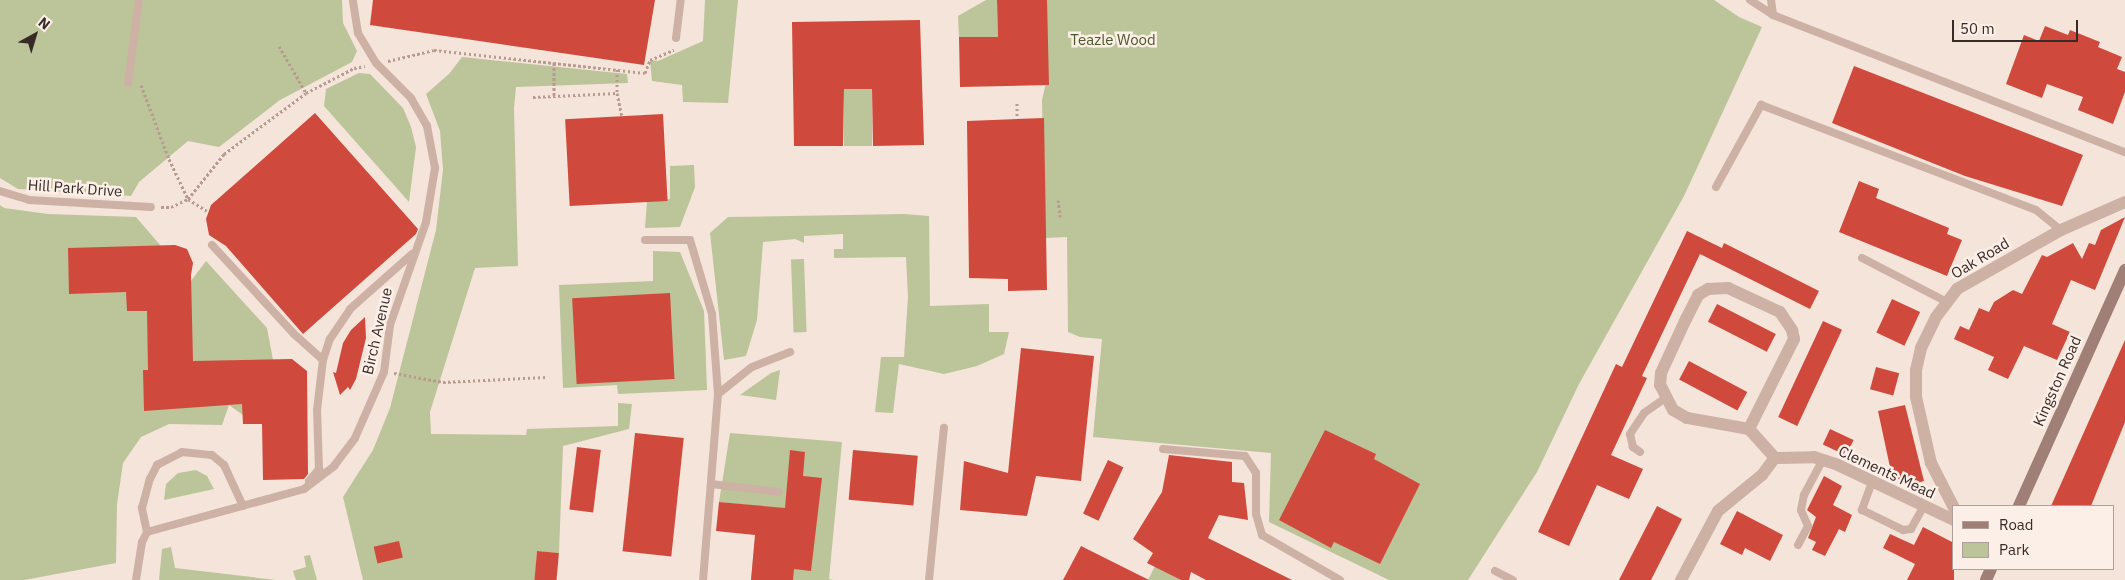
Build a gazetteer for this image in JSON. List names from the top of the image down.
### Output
{
  "streets": {
    "main road": ["Kingston Road"],
    "street": ["Oak Road", "Clements Mead"],
    "lane": ["Hill Park Drive", "Birch Avenue"]
  },
  "parks": ["Teazle Wood"],
  "legend": ["Road", "Park"],
  "scale_bar": "50 m",
  "north": "top right"
}
